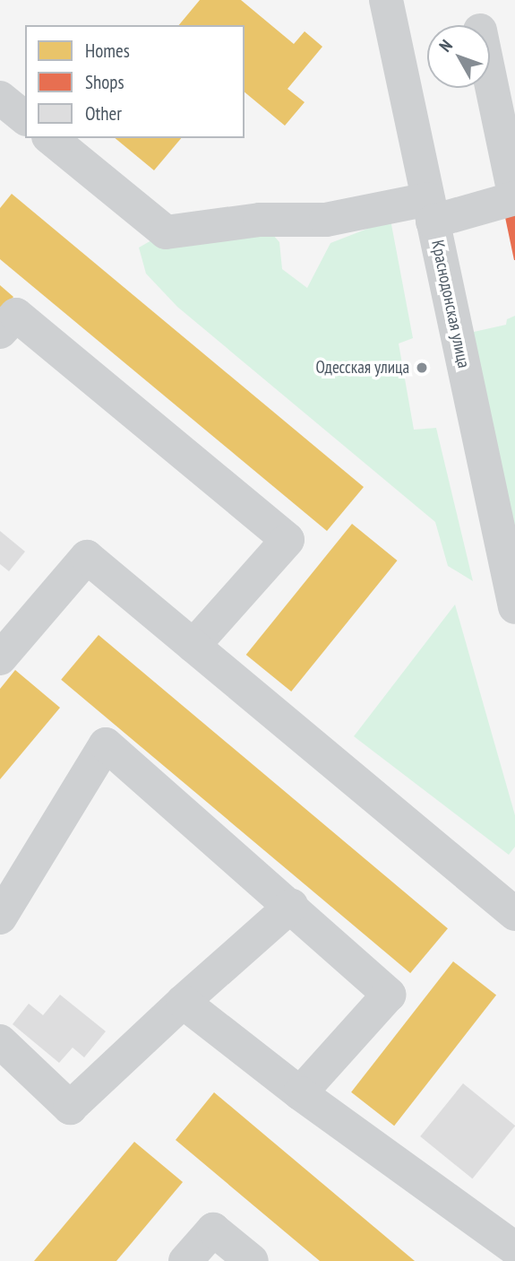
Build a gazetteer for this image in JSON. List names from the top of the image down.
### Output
{
  "streets": {
    "street": ["Краснодонская улица"]
  },
  "places": ["Одесская улица"],
  "legend": ["Homes", "Shops", "Other"],
  "north": "top left"
}
